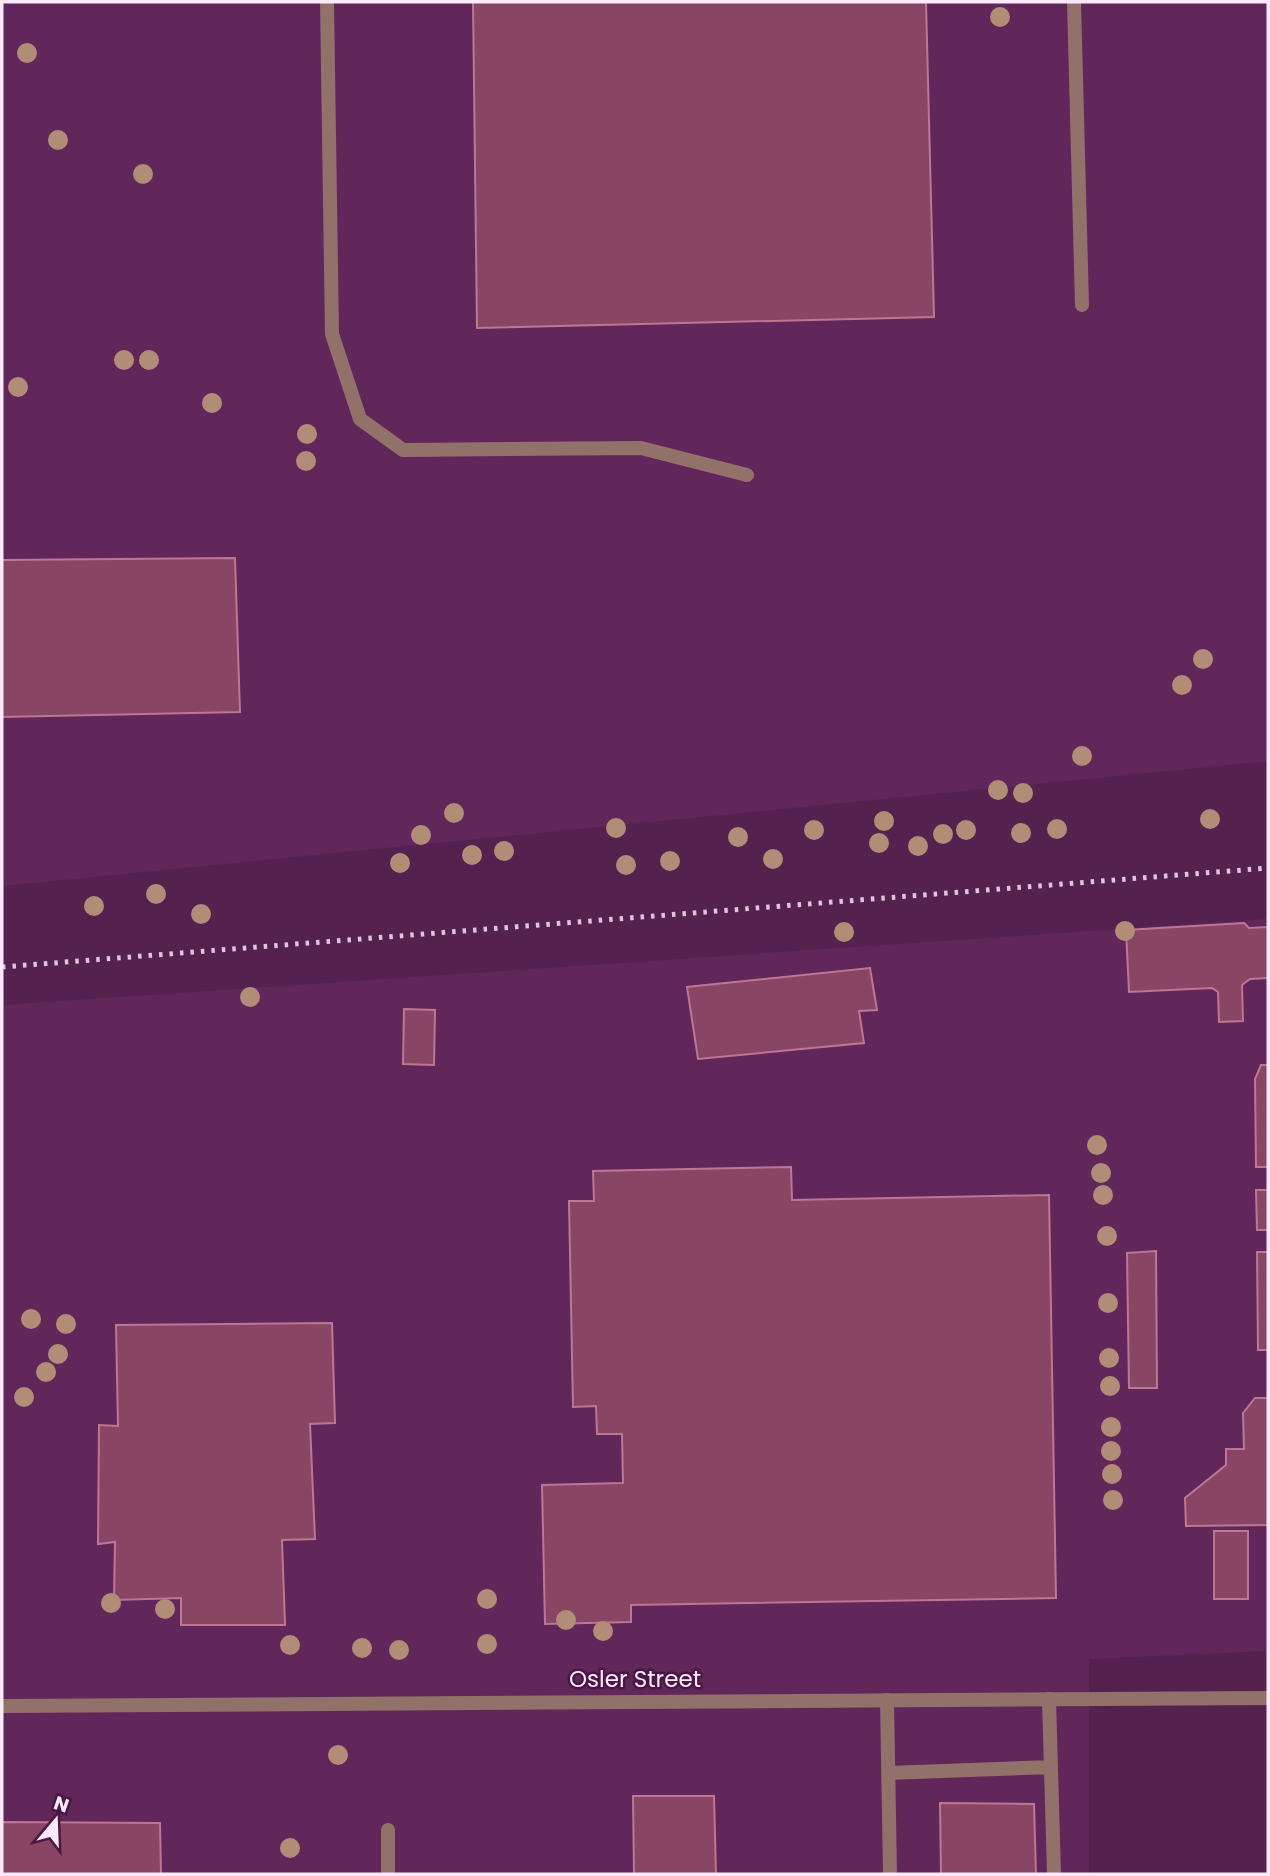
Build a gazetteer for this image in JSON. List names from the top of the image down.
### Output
{
  "streets": {
    "street": ["Osler Street"]
  },
  "north": "top"
}
